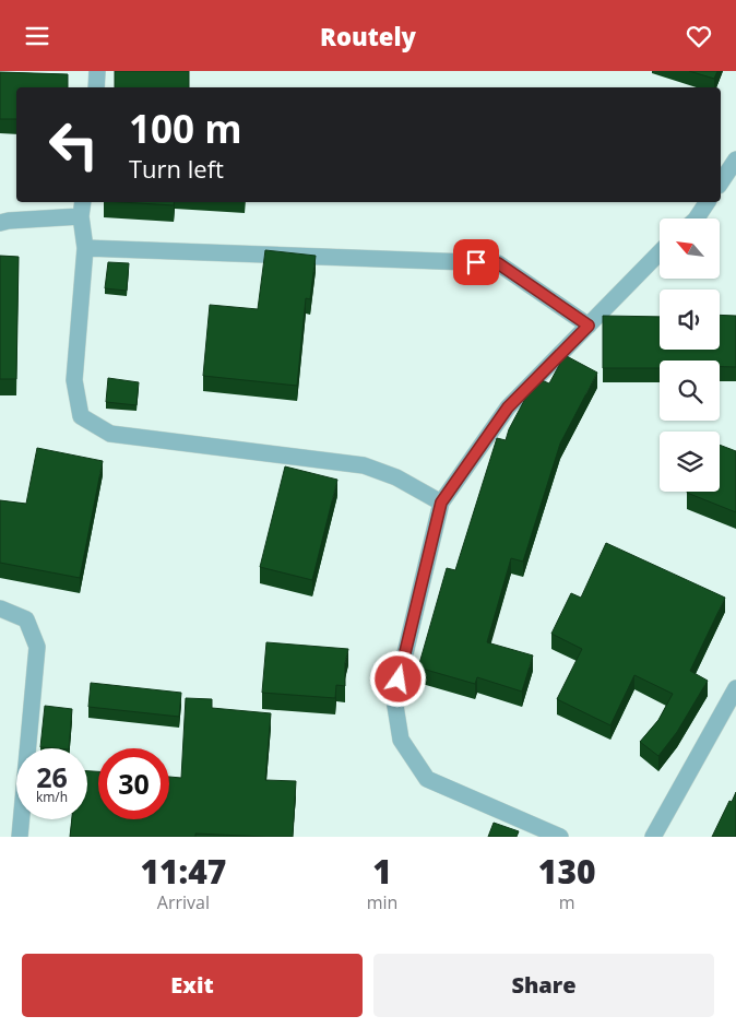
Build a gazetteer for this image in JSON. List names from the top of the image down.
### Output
{
  "north": "top left",
  "page": {
    "header": "Routely",
    "turn": ["100 m", "Turn left"],
    "speed": "26 km/h",
    "limit": "30",
    "eta": [
      "11:47",
      "Arrival",
      "1",
      "min",
      "130",
      "m"
    ],
    "buttons": ["Exit", "Share"]
  }
}
